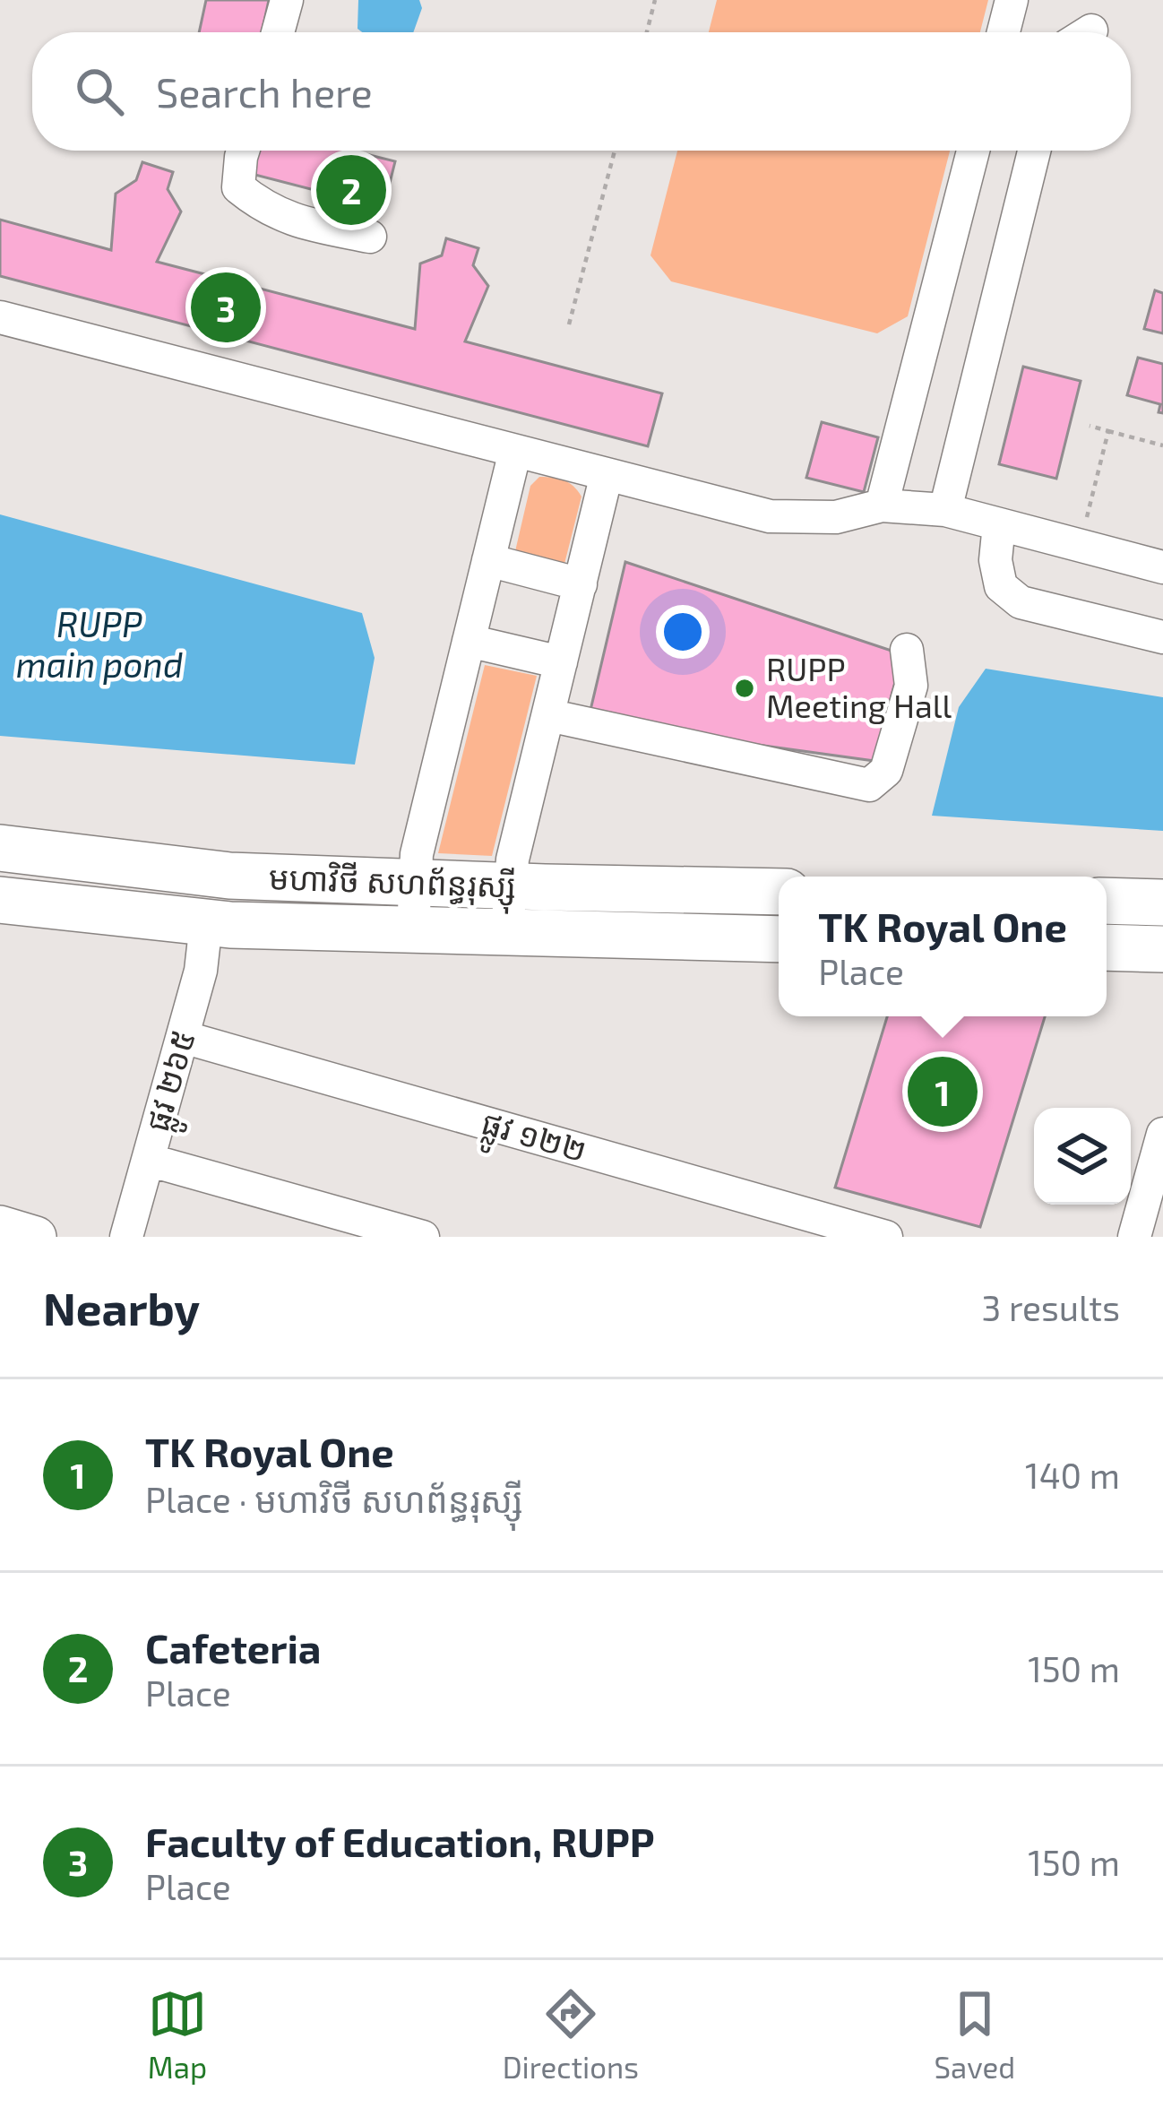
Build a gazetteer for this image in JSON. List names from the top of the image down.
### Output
{
  "streets": {
    "highway": ["មហាវិថី សហព័ន្ធរុស្ស៊ី"],
    "street": ["ផ្លូវ ២៦៥", "ផ្លូវ ១២២"]
  },
  "crossings": [
    ["មហាវិថី សហព័ន្ធរុស្ស៊ី", "ផ្លូវ ២៦៥"],
    ["ផ្លូវ ២៦៥", "ផ្លូវ ១២២"]
  ],
  "water": ["RUPP main pond"],
  "places": ["RUPP Meeting Hall"],
  "page": {
    "search": "Search here",
    "pins": ["2", "3", "1"],
    "popup": ["TK Royal One", "Place"],
    "heading": ["Nearby", "3 results"],
    "list": [
      {
        "mark": "1",
        "name": "TK Royal One",
        "note": "Place · មហាវិថី សហព័ន្ធរុស្ស៊ី",
        "value": "140 m"
      },
      {
        "mark": "2",
        "name": "Cafeteria",
        "note": "Place",
        "value": "150 m"
      },
      {
        "mark": "3",
        "name": "Faculty of Education, RUPP",
        "note": "Place",
        "value": "150 m"
      }
    ],
    "nav": ["Map", "Directions", "Saved"]
  }
}
